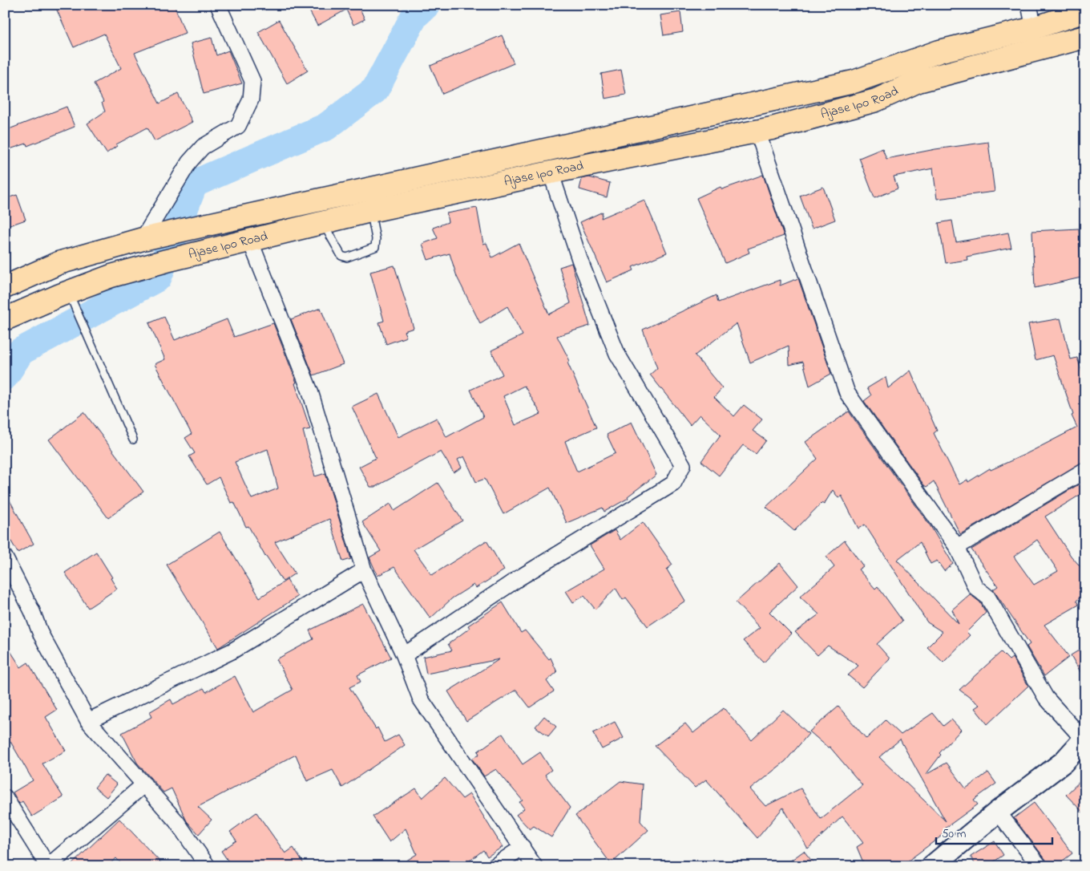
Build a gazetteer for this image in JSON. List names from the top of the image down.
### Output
{
  "streets": {
    "highway": ["Ajase Ipo Road"]
  },
  "scale_bar": "50 m"
}
